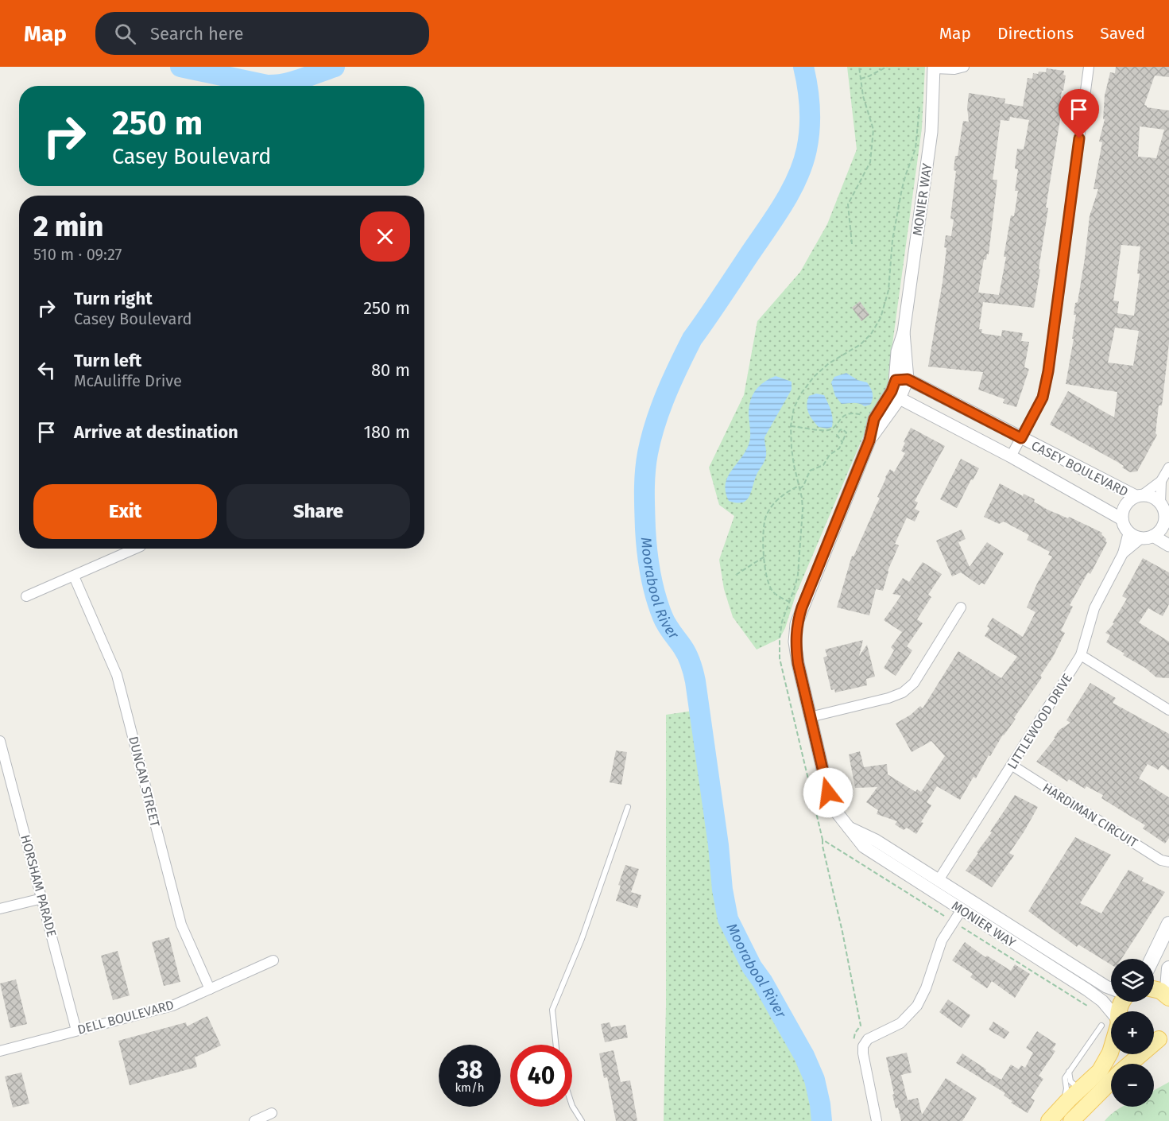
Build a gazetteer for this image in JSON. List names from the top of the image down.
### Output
{
  "streets": {
    "street": [
      "MONIER WAY",
      "CASEY BOULEVARD",
      "LITTLEWOOD DRIVE",
      "DUNCAN STREET",
      "HARDIMAN CIRCUIT",
      "HORSHAM PARADE",
      "DELL BOULEVARD"
    ]
  },
  "crossings": [
    ["MONIER WAY", "CASEY BOULEVARD"],
    ["MONIER WAY", "LITTLEWOOD DRIVE"],
    ["CASEY BOULEVARD", "LITTLEWOOD DRIVE"],
    ["LITTLEWOOD DRIVE", "HARDIMAN CIRCUIT"],
    ["DUNCAN STREET", "DELL BOULEVARD"],
    ["HORSHAM PARADE", "DELL BOULEVARD"]
  ],
  "water": ["Moorabool River"],
  "page": {
    "header": "Map",
    "search": "Search here",
    "nav": ["Map", "Directions", "Saved"],
    "turn": ["250 m", "Casey Boulevard"],
    "heading": ["2 min", "510 m · 09:27"],
    "list": [
      {
        "name": "Turn right",
        "note": "Casey Boulevard",
        "value": "250 m"
      },
      {
        "name": "Turn left",
        "note": "McAuliffe Drive",
        "value": "80 m"
      },
      {
        "name": "Arrive at destination",
        "value": "180 m"
      }
    ],
    "buttons": ["Exit", "Share"],
    "map_buttons": ["+", "−"],
    "speed": "38 km/h",
    "limit": "40"
  }
}
